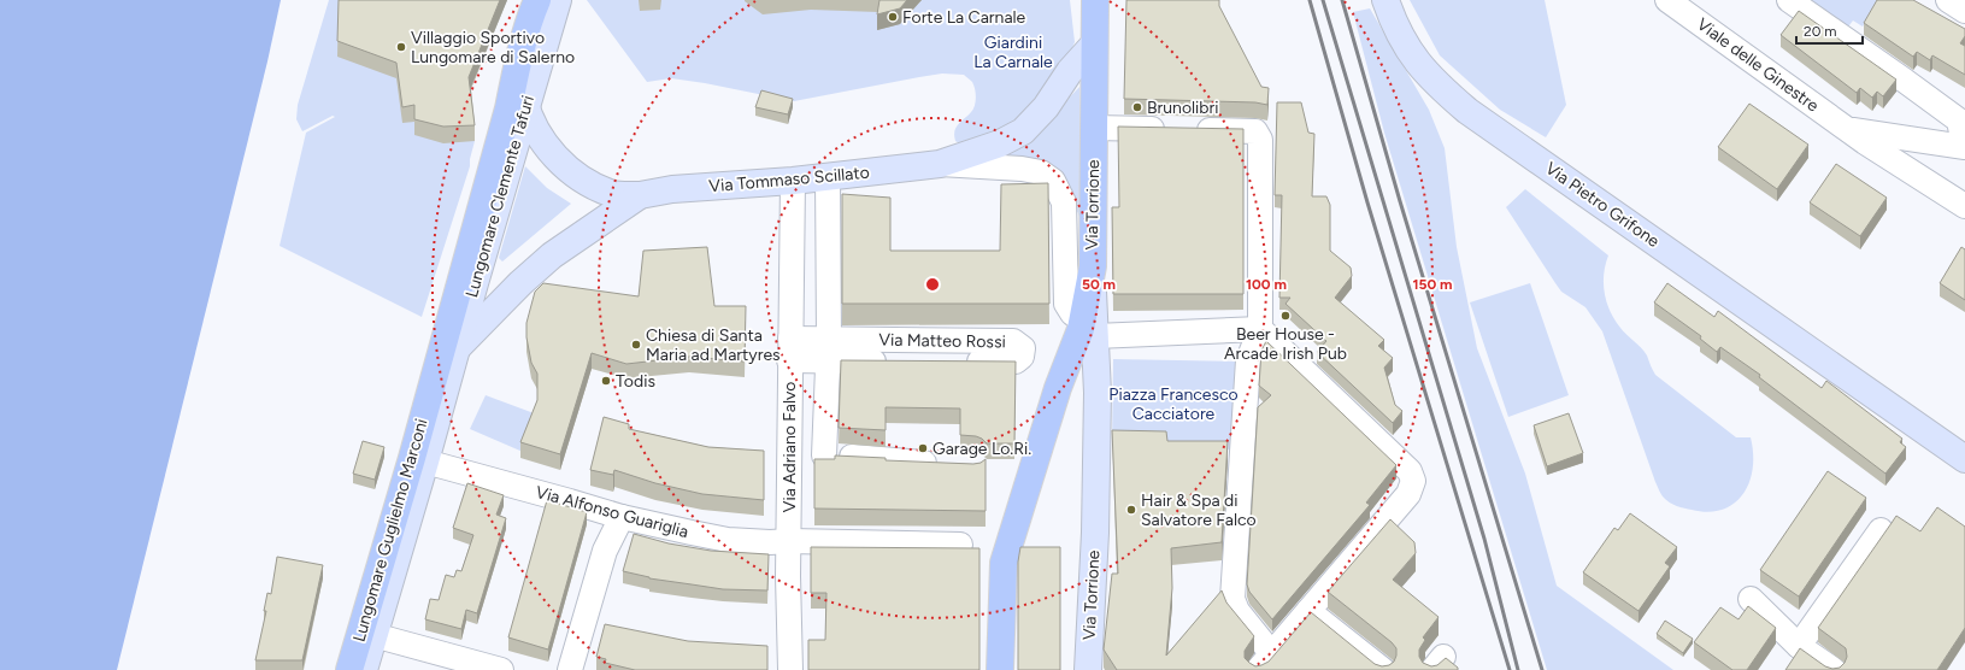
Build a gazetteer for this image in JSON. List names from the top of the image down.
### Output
{
  "streets": {
    "main road": ["Lungomare Clemente Tafuri", "Via Torrione", "Lungomare Guglielmo Marconi"],
    "street": [
      "Viale delle Ginestre",
      "Via Tommaso Scillato",
      "Via Pietro Grifone",
      "Via Matteo Rossi",
      "Via Adriano Falvo",
      "Via Alfonso Guariglia"
    ]
  },
  "crossings": [
    ["Via Tommaso Scillato", "Lungomare Clemente Tafuri"],
    ["Via Tommaso Scillato", "Via Torrione"],
    ["Via Tommaso Scillato", "Via Adriano Falvo"],
    ["Lungomare Clemente Tafuri", "Lungomare Guglielmo Marconi"],
    ["Via Matteo Rossi", "Via Adriano Falvo"],
    ["Via Adriano Falvo", "Via Alfonso Guariglia"],
    ["Via Alfonso Guariglia", "Lungomare Guglielmo Marconi"]
  ],
  "parks": ["Giardini La Carnale", "Piazza Francesco Cacciatore"],
  "places": [
    "Forte La Carnale",
    "Villaggio Sportivo Lungomare di Salerno",
    "Brunolibri",
    "Beer House - Arcade Irish Pub",
    "Chiesa di Santa Maria ad Martyres",
    "Todis",
    "Garage Lo.Ri.",
    "Hair & Spa di Salvatore Falco"
  ],
  "scale_bar": "20 m",
  "rings": ["50 m", "100 m", "150 m"]
}
